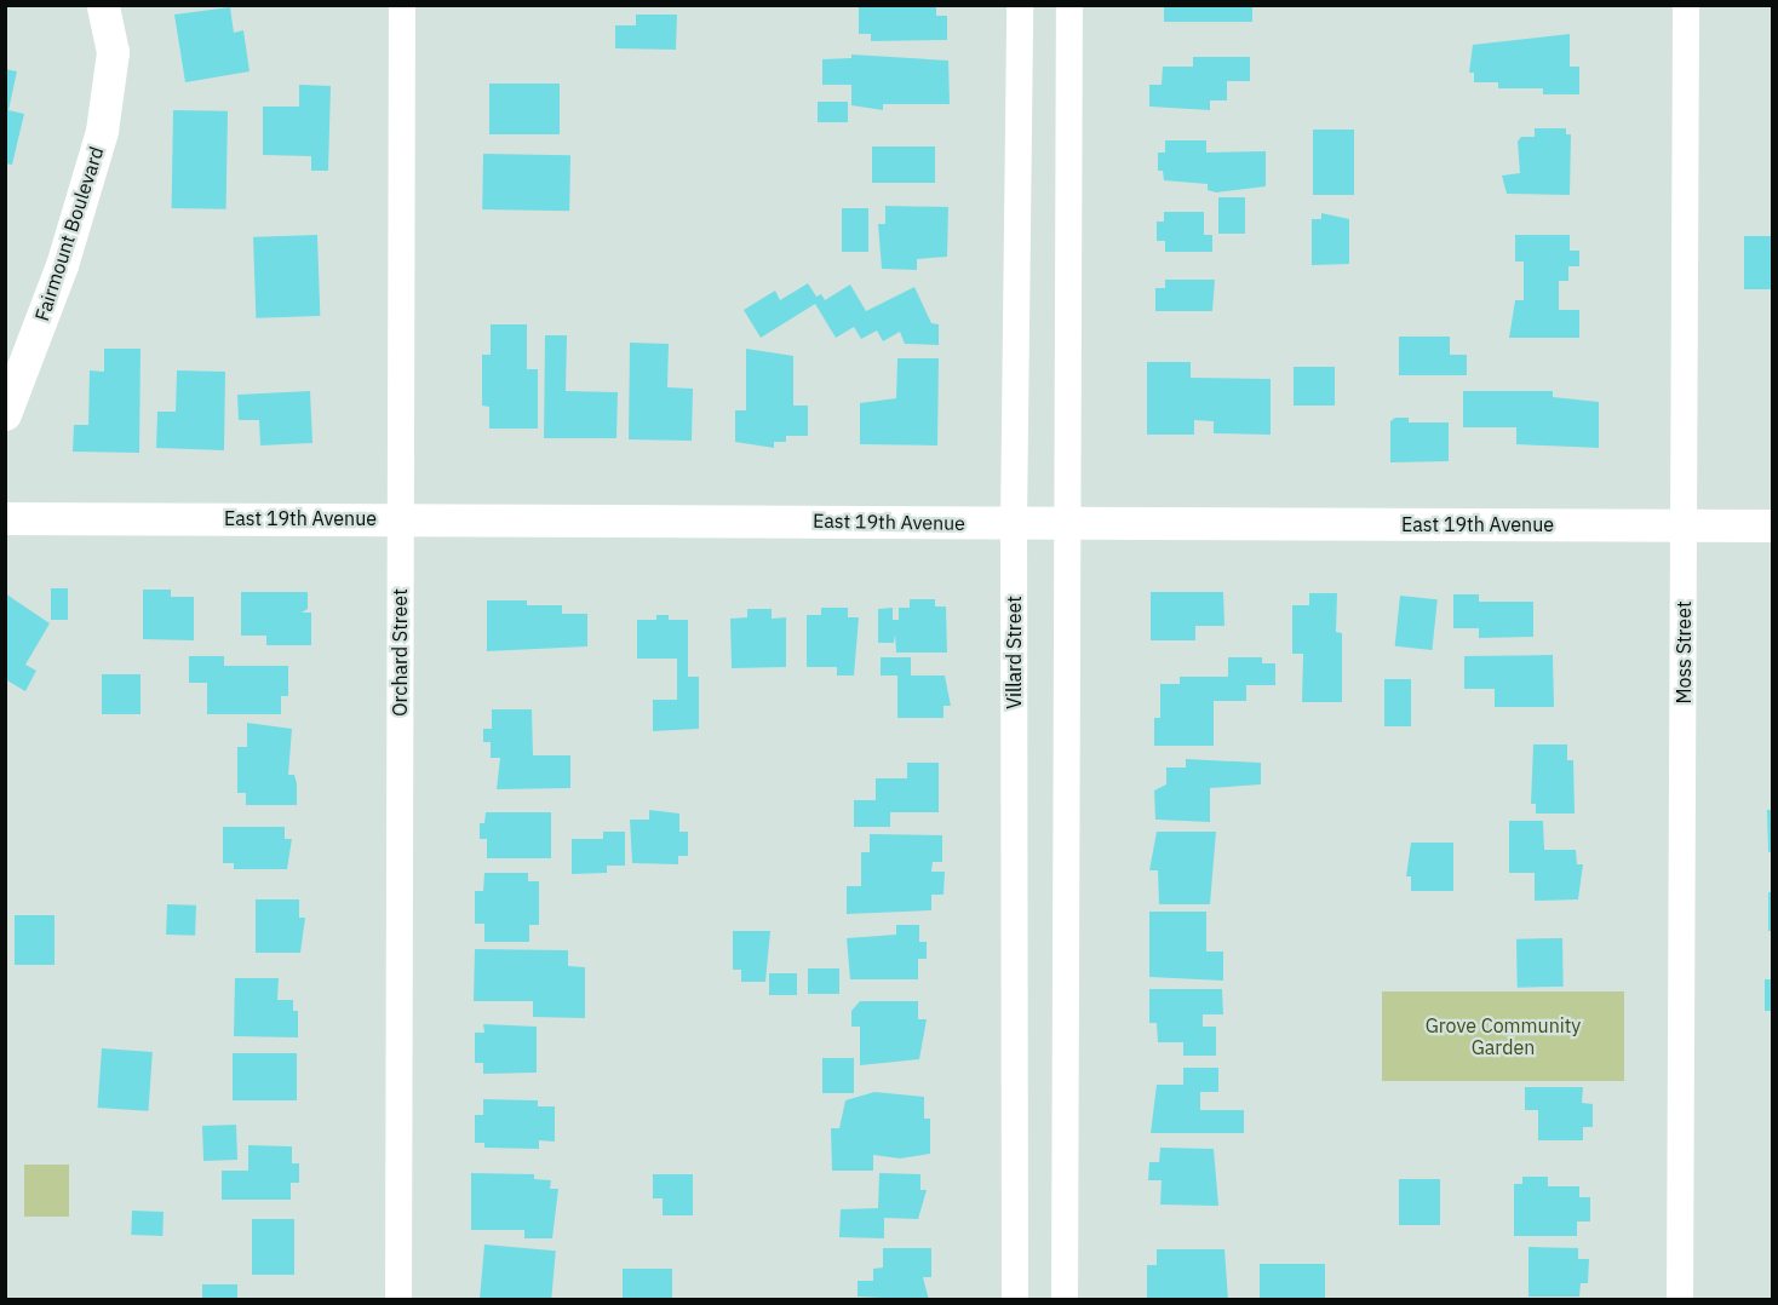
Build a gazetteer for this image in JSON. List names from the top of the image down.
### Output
{
  "streets": {
    "street": [
      "Fairmount Boulevard",
      "East 19th Avenue",
      "Orchard Street",
      "Villard Street",
      "Moss Street"
    ]
  },
  "crossings": [
    ["East 19th Avenue", "Orchard Street"],
    ["East 19th Avenue", "Villard Street"],
    ["East 19th Avenue", "Moss Street"]
  ],
  "parks": ["Grove Community Garden"]
}
